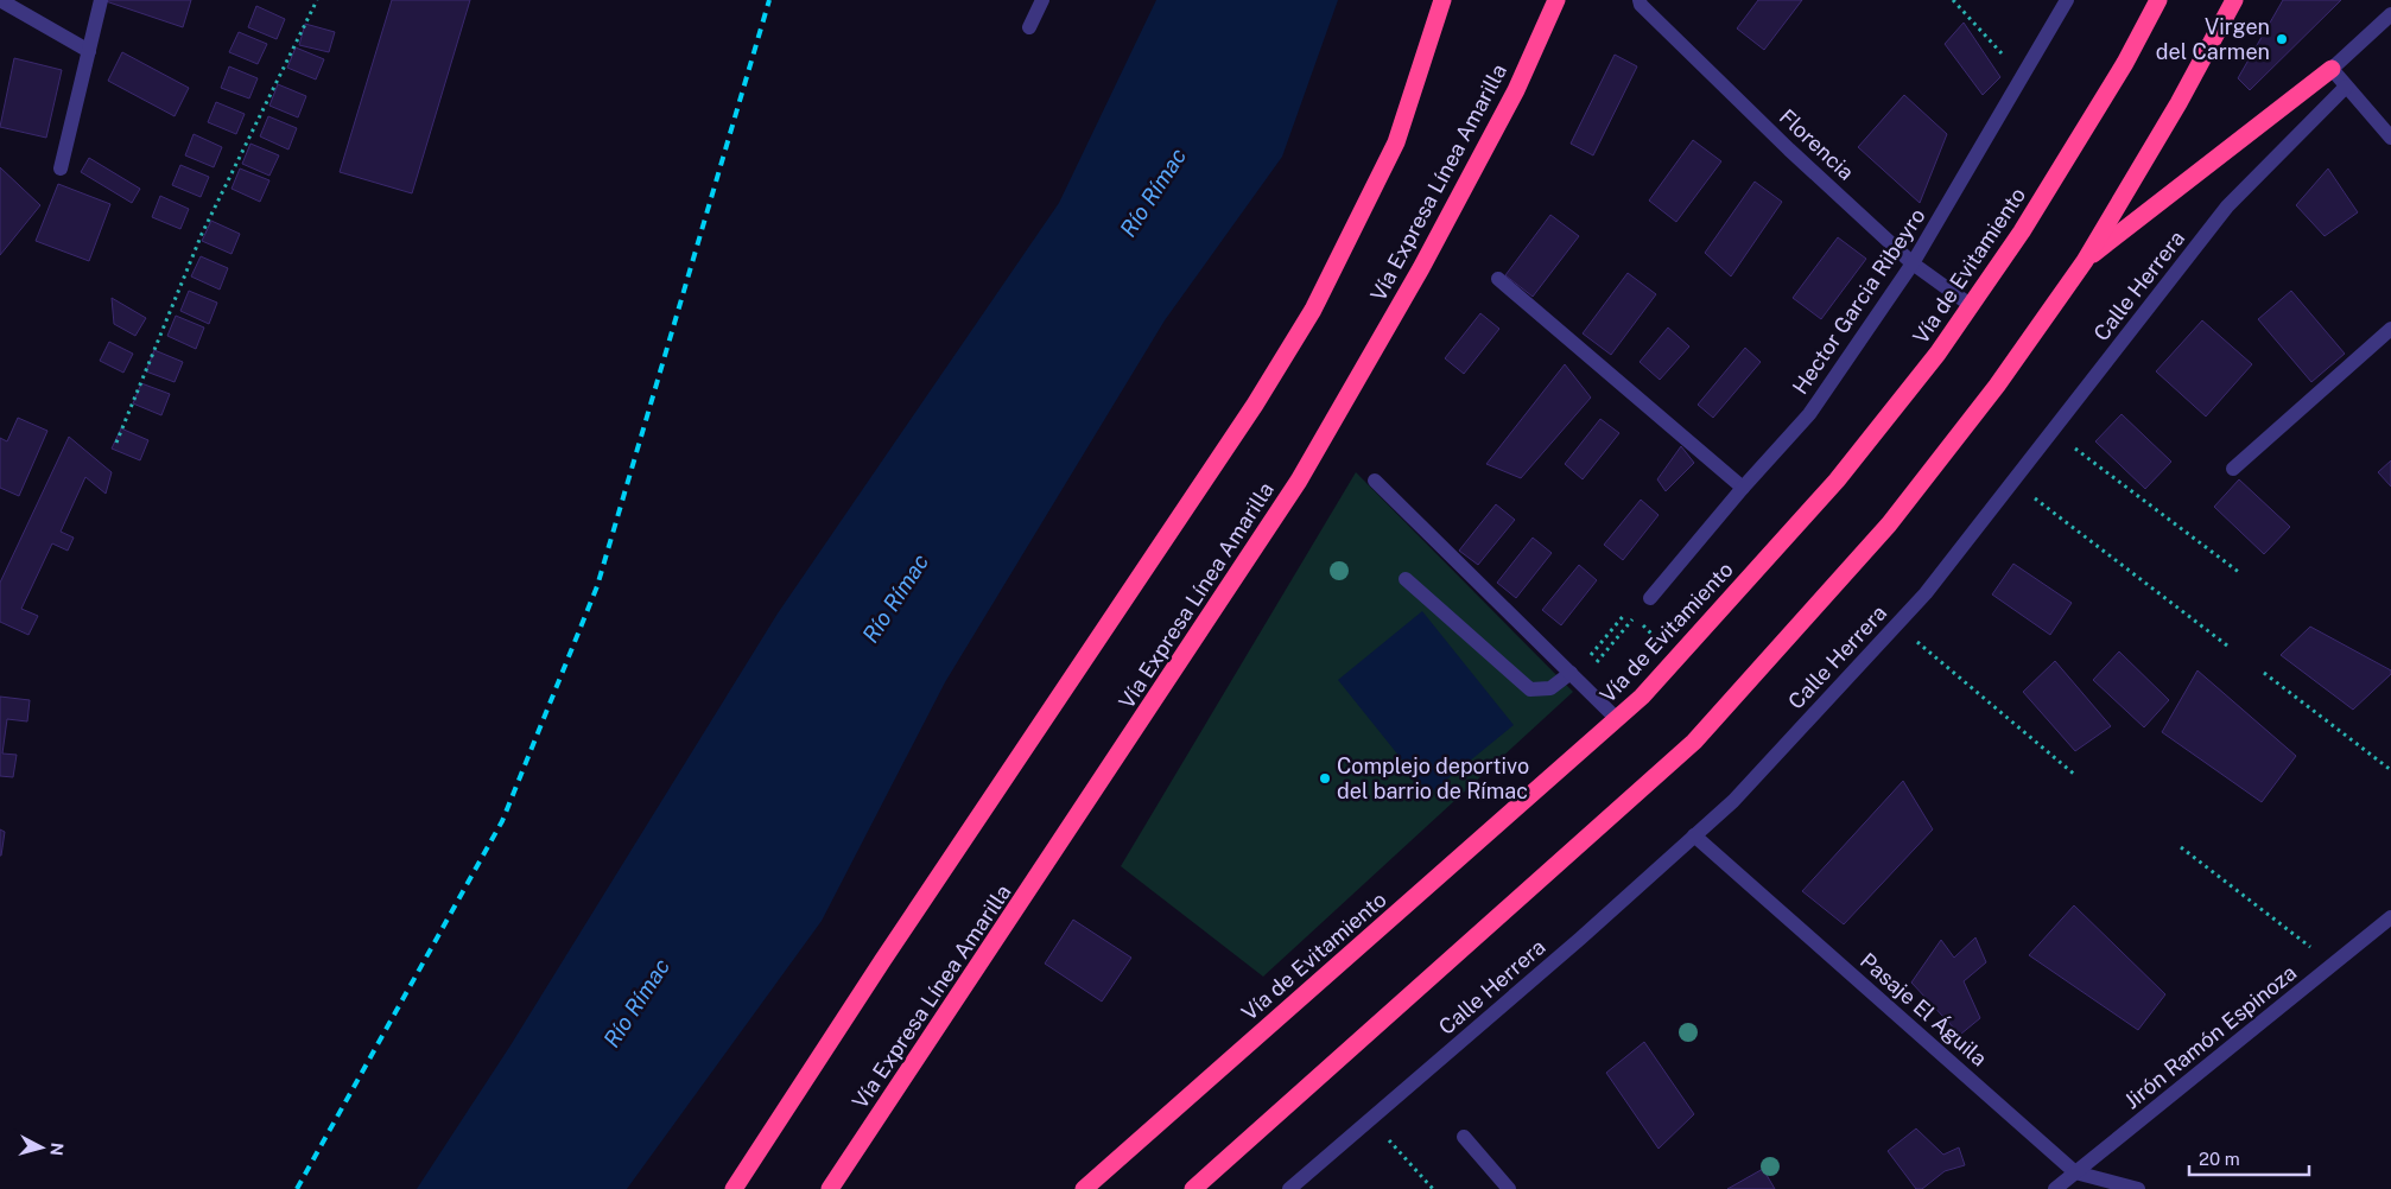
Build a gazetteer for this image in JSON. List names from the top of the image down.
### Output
{
  "streets": {
    "highway": ["Vía Expresa Línea Amarilla", "Vía de Evitamiento"],
    "street": [
      "Florencia",
      "Calle Herrera",
      "Hector Garcia Ribeyro",
      "Pasaje El Águila",
      "Jirón Ramón Espinoza"
    ]
  },
  "crossings": [
    ["Florencia", "Vía de Evitamiento"],
    ["Florencia", "Hector Garcia Ribeyro"],
    ["Calle Herrera", "Pasaje El Águila"],
    ["Pasaje El Águila", "Jirón Ramón Espinoza"]
  ],
  "water": ["Río Rímac"],
  "places": ["Virgen del Carmen", "Complejo deportivo del barrio de Rímac"],
  "scale_bar": "20 m",
  "north": "right"
}
